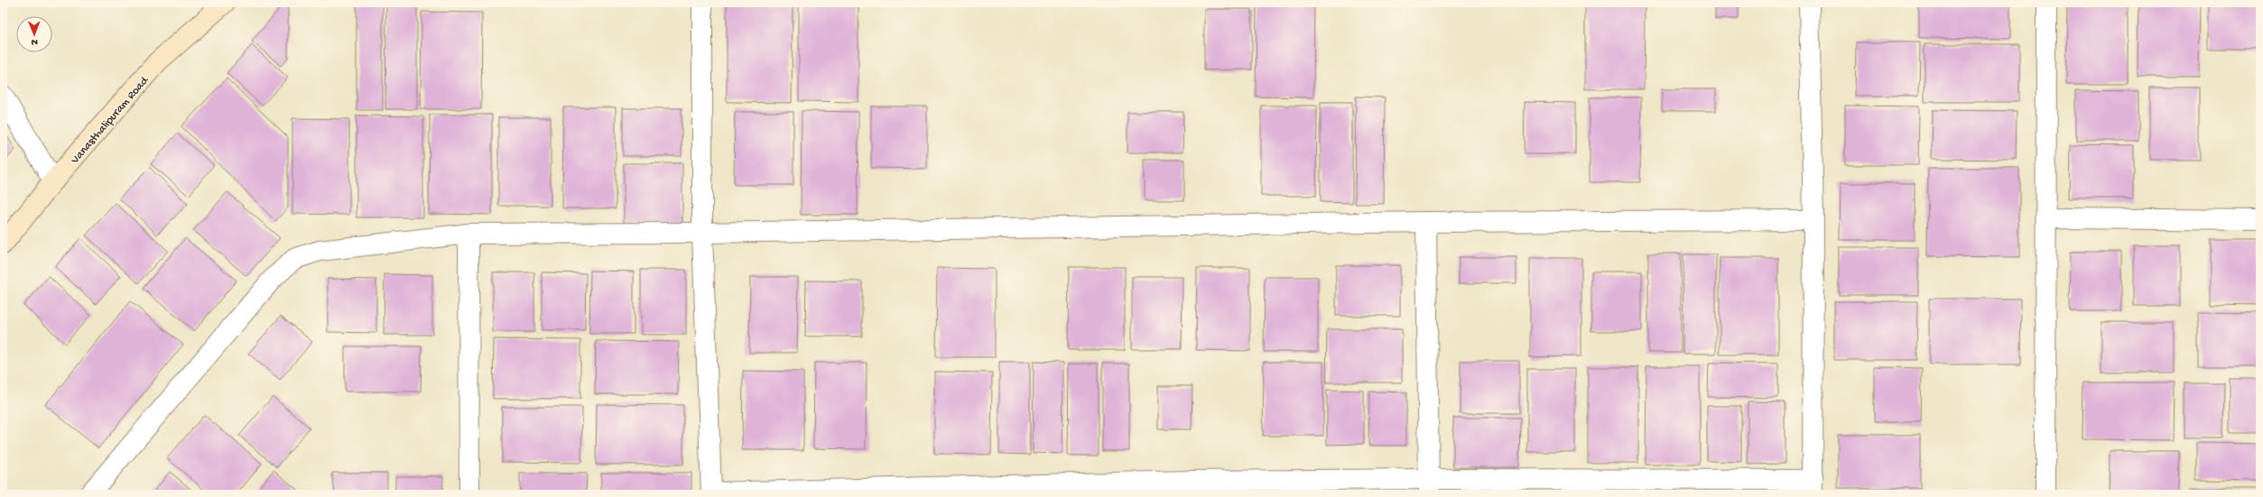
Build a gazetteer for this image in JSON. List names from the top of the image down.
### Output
{
  "streets": {
    "street": ["Vanasthalipuram Road"]
  },
  "north": "bottom"
}
